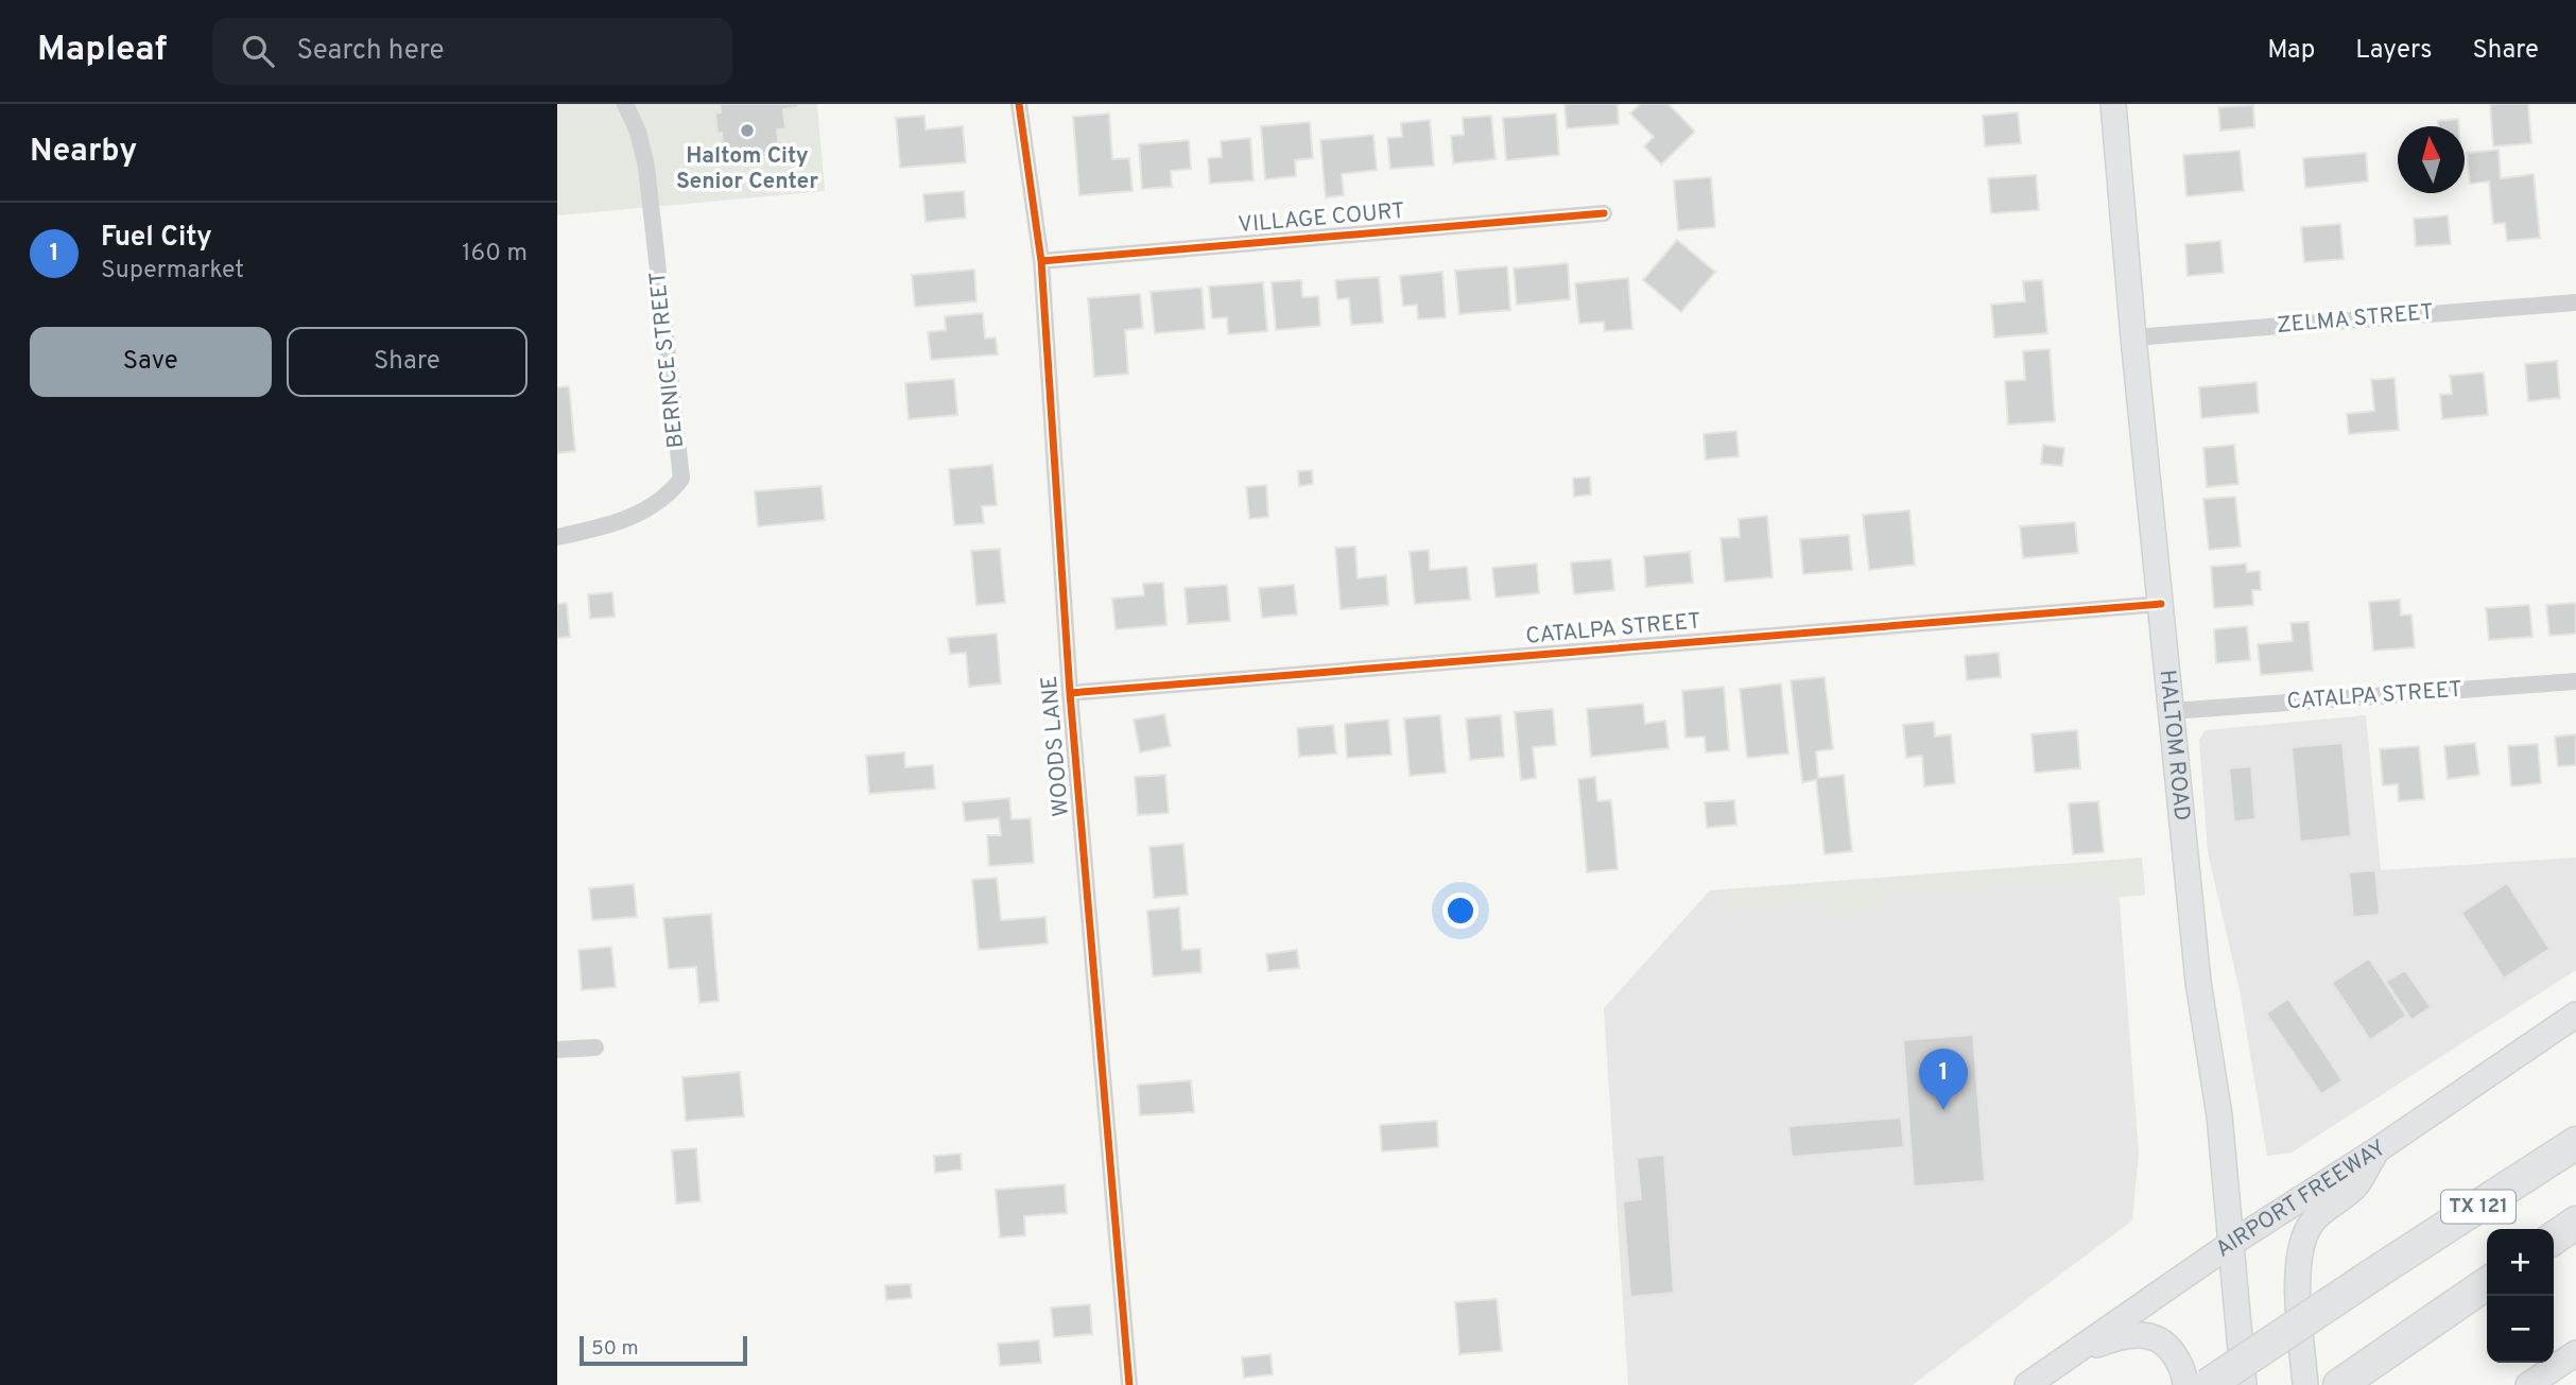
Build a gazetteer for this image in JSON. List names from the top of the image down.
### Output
{
  "streets": {
    "highway": ["TX 121"],
    "main road": ["HALTOM ROAD", "AIRPORT FREEWAY"],
    "street": [
      "VILLAGE COURT",
      "ZELMA STREET",
      "BERNICE STREET",
      "CATALPA STREET",
      "WOODS LANE"
    ]
  },
  "crossings": [
    ["VILLAGE COURT", "WOODS LANE"],
    ["ZELMA STREET", "HALTOM ROAD"],
    ["CATALPA STREET", "HALTOM ROAD"],
    ["CATALPA STREET", "WOODS LANE"],
    ["HALTOM ROAD", "AIRPORT FREEWAY"]
  ],
  "places": ["Haltom City Senior Center"],
  "scale_bar": "50 m",
  "north": "top",
  "page": {
    "header": "Mapleaf",
    "search": "Search here",
    "nav": ["Map", "Layers", "Share"],
    "heading": "Nearby",
    "list": [
      {
        "mark": "1",
        "name": "Fuel City",
        "note": "Supermarket",
        "value": "160 m"
      }
    ],
    "buttons": ["Save", "Share"],
    "pins": "1",
    "map_buttons": ["+", "−"],
    "scale": "50 m"
  }
}
